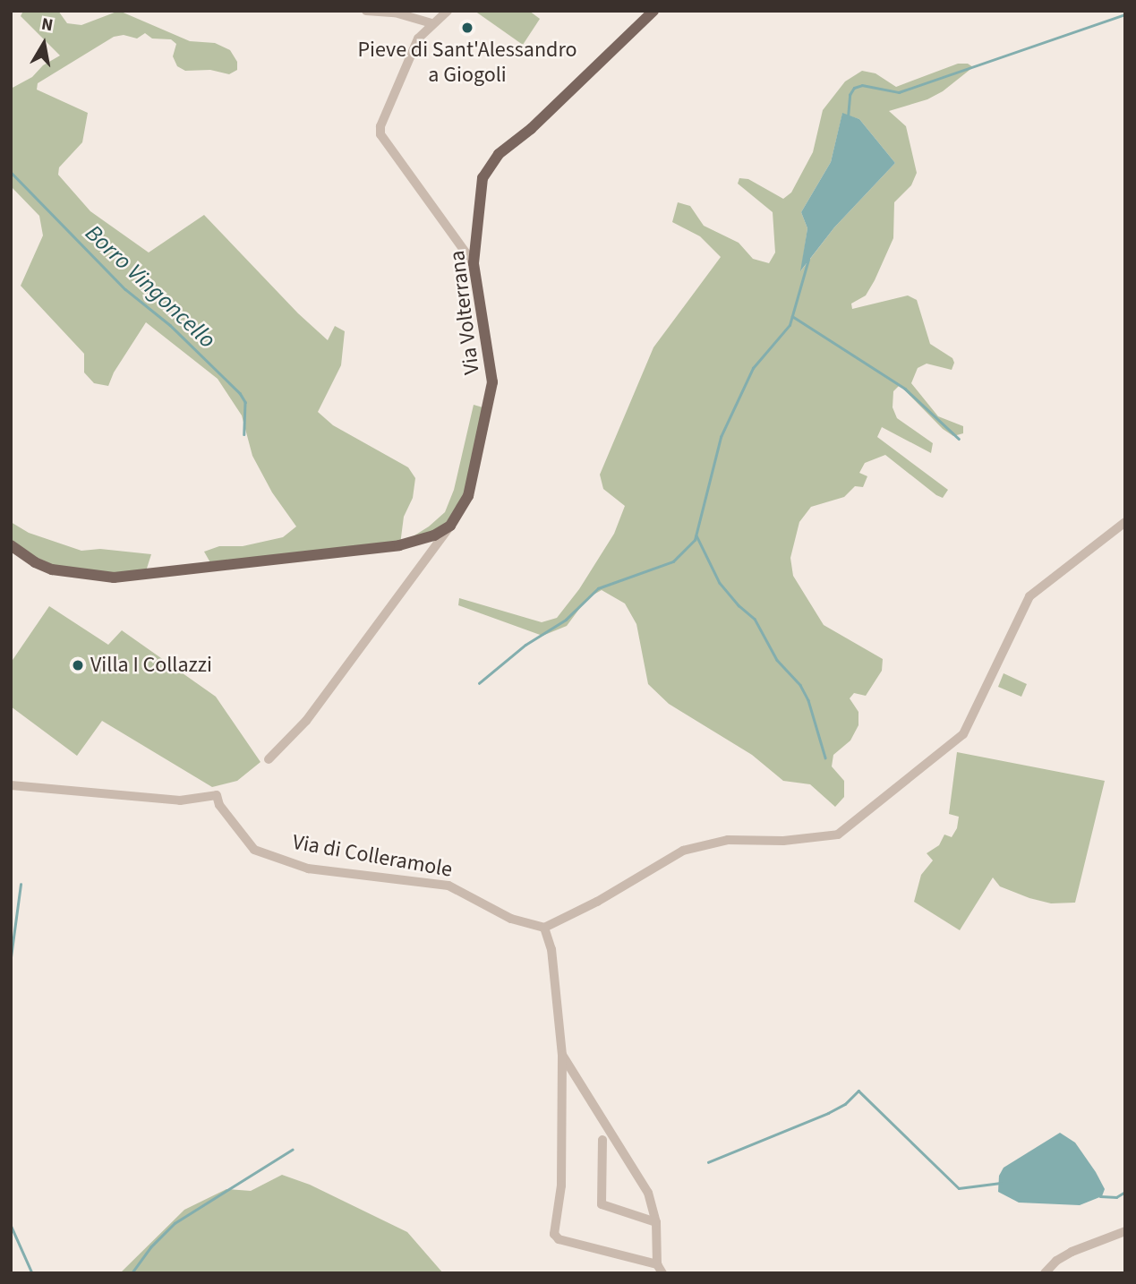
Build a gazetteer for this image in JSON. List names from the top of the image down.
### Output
{
  "streets": {
    "main road": ["Via Volterrana"],
    "street": ["Via di Colleramole"]
  },
  "water": ["Borro Vingoncello"],
  "places": ["Pieve di Sant'Alessandro a Giogoli", "Villa I Collazzi"],
  "north": "top"
}
